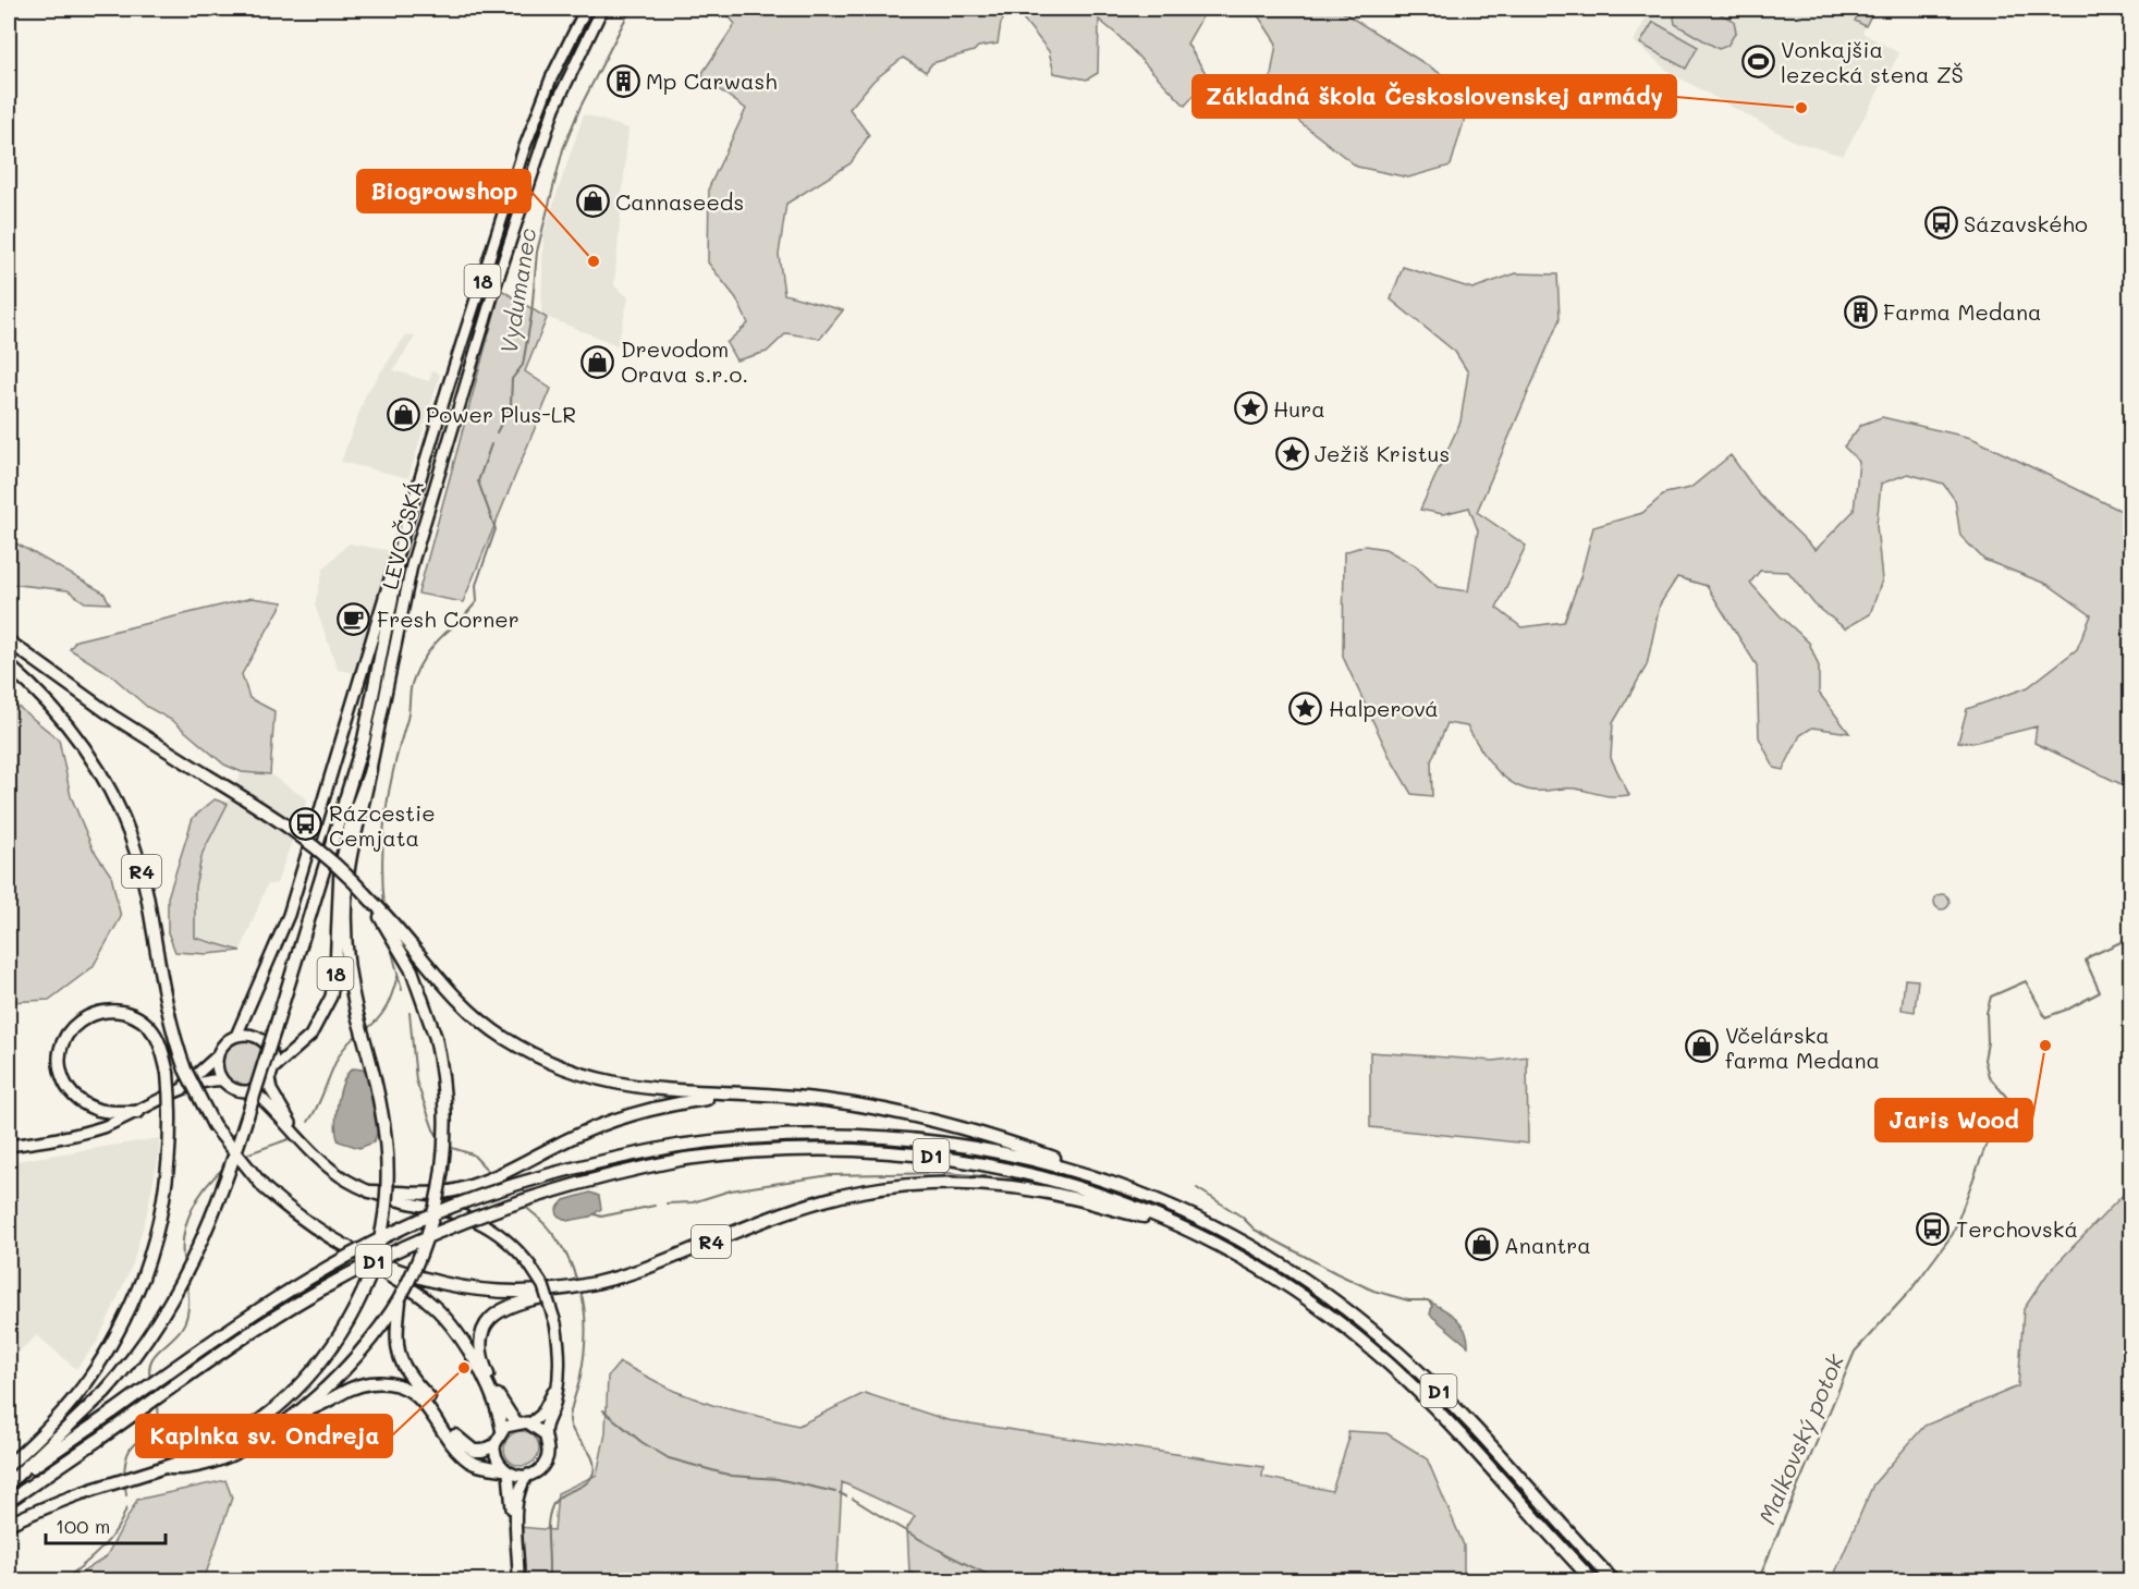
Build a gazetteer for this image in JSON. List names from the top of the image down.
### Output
{
  "streets": {
    "highway": ["R4", "D1"],
    "main road": ["18", "LEVOČSKÁ"]
  },
  "crossings": [
    ["R4", "D1"]
  ],
  "water": ["Vydumanec", "Malkovský potok"],
  "places": {
    "sports": ["Vonkajšia lezecká stena ZŠ"],
    "building": ["Mp Carwash", "Farma Medana"],
    "other": [
      "Základná škola Československej armády",
      "Biogrowshop",
      "Jaris Wood",
      "Kaplnka sv. Ondreja"
    ],
    "shop": [
      "Cannaseeds",
      "Drevodom Orava s.r.o.",
      "Power Plus-LR",
      "Včelárska farma Medana",
      "Anantra"
    ],
    "bus stop": ["Sázavského", "Rázcestie Cemjata", "Terchovská"],
    "place": ["Hura", "Ježiš Kristus", "Halperová"],
    "cafe": ["Fresh Corner"]
  },
  "scale_bar": "100 m"
}
